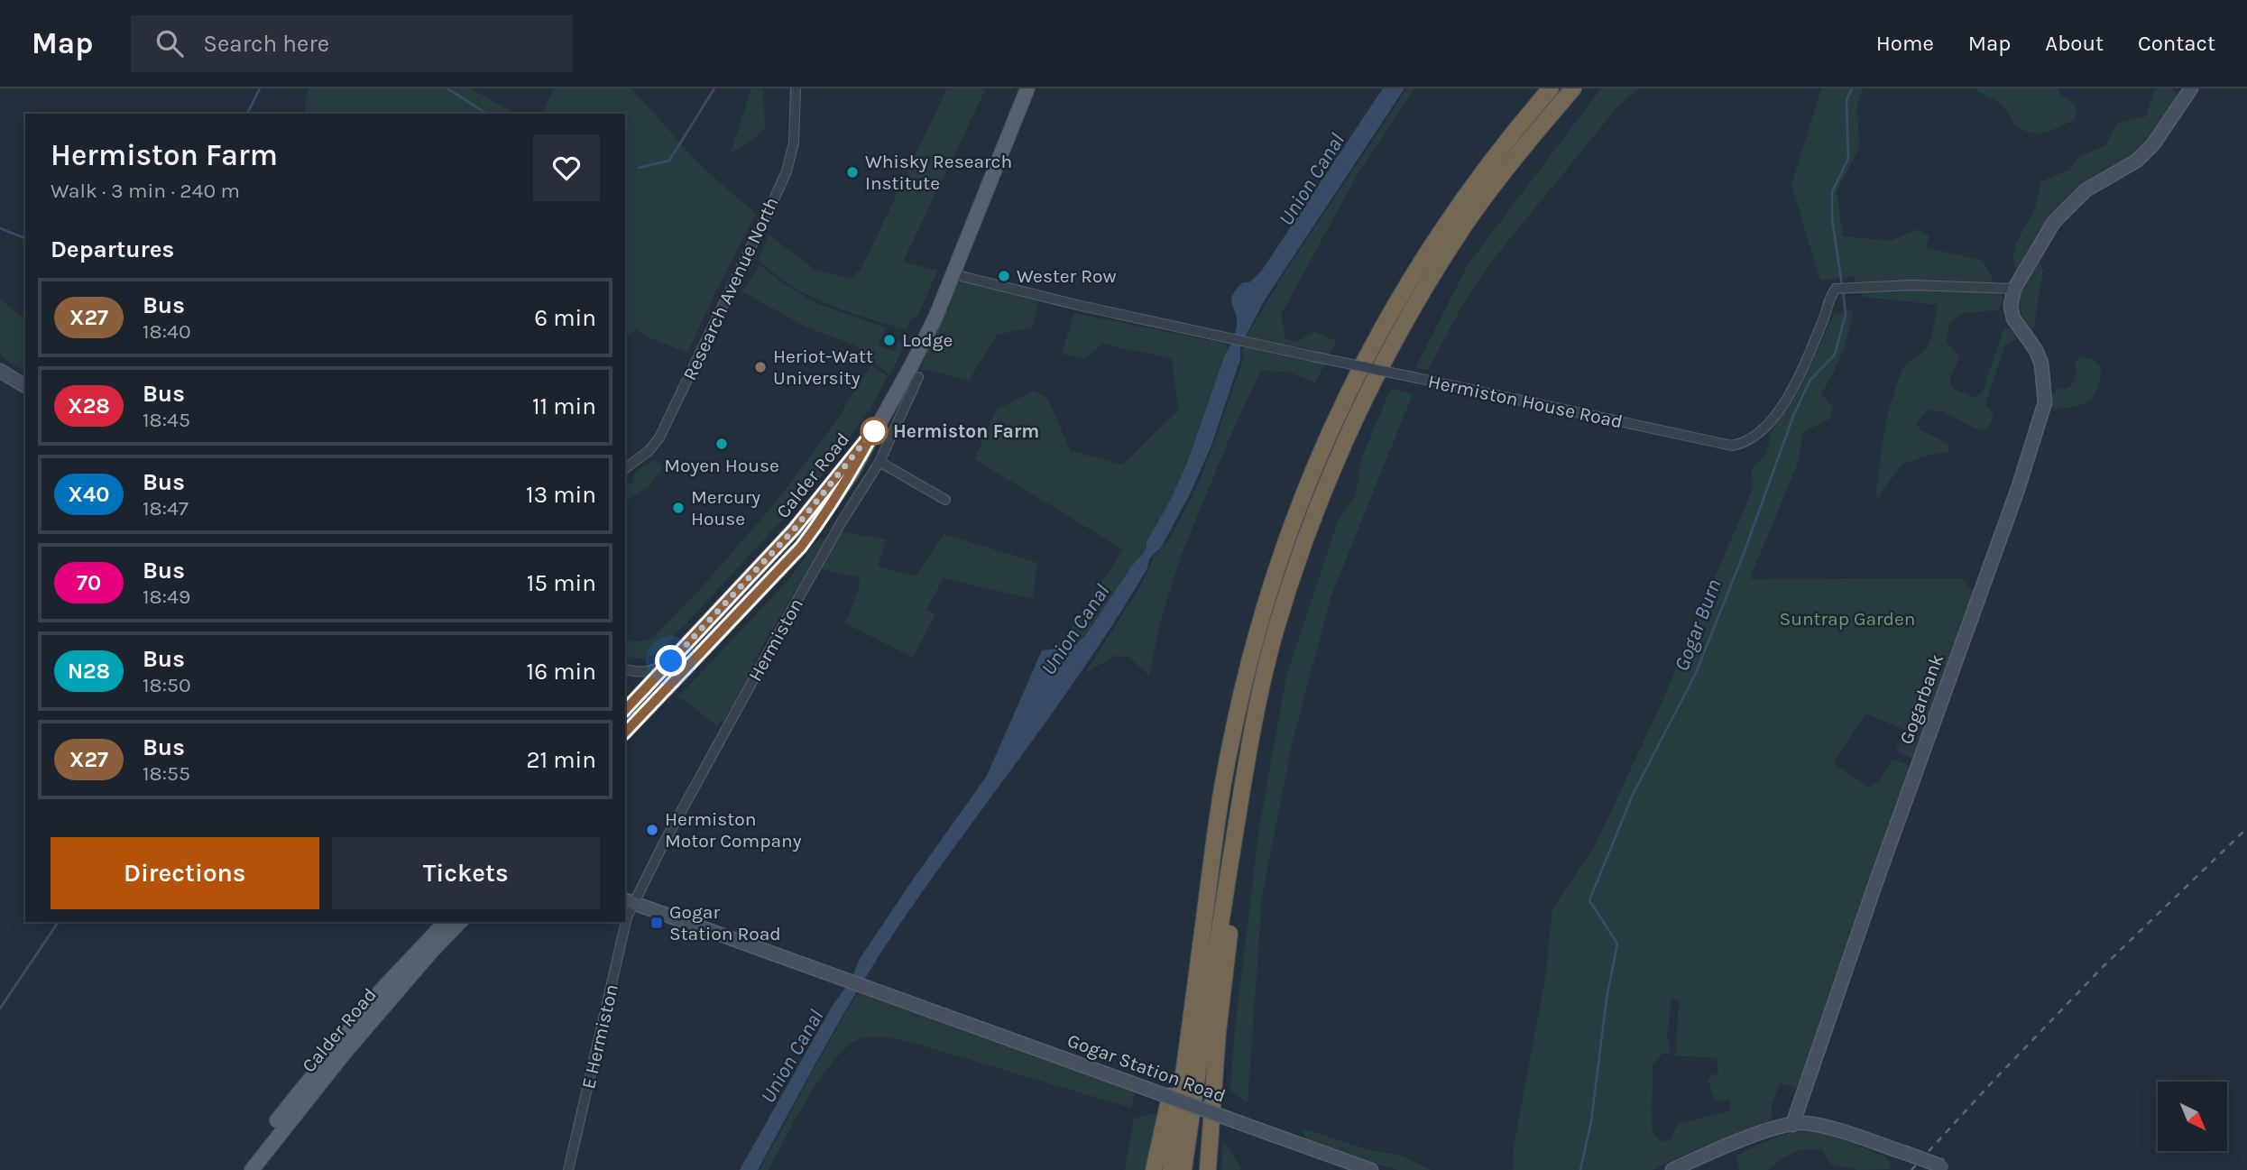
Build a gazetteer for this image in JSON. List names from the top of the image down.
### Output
{
  "streets": {
    "main road": ["Calder Road"],
    "street": [
      "Research Avenue North",
      "Hermiston House Road",
      "Hermiston",
      "Gogarbank",
      "E Hermiston",
      "Gogar Station Road"
    ]
  },
  "crossings": [
    ["Hermiston House Road", "Calder Road"],
    ["Hermiston House Road", "Gogarbank"],
    ["Hermiston", "E Hermiston"],
    ["Hermiston", "Gogar Station Road"],
    ["E Hermiston", "Gogar Station Road"]
  ],
  "water": ["Union Canal", "Gogar Burn"],
  "parks": ["Suntrap Garden"],
  "places": {
    "other": [
      "Whisky Research Institute",
      "Wester Row",
      "Lodge",
      "Heriot-Watt University",
      "Hermiston Farm",
      "Moyen House",
      "Mercury House",
      "Hermiston Motor Company"
    ],
    "transit": ["Gogar Station Road"]
  },
  "lines": ["bus line X27"],
  "north": "bottom right",
  "page": {
    "header": "Map",
    "search": "Search here",
    "nav": [
      "Home",
      "Map",
      "About",
      "Contact"
    ],
    "heading": [
      ["Hermiston Farm", "Walk · 3 min · 240 m"],
      "Departures"
    ],
    "list": [
      {
        "mark": "X27",
        "name": "Bus",
        "note": "18:40",
        "value": "6 min"
      },
      {
        "mark": "X28",
        "name": "Bus",
        "note": "18:45",
        "value": "11 min"
      },
      {
        "mark": "X40",
        "name": "Bus",
        "note": "18:47",
        "value": "13 min"
      },
      {
        "mark": "70",
        "name": "Bus",
        "note": "18:49",
        "value": "15 min"
      },
      {
        "mark": "N28",
        "name": "Bus",
        "note": "18:50",
        "value": "16 min"
      },
      {
        "mark": "X27",
        "name": "Bus",
        "note": "18:55",
        "value": "21 min"
      }
    ],
    "buttons": ["Directions", "Tickets"]
  }
}
